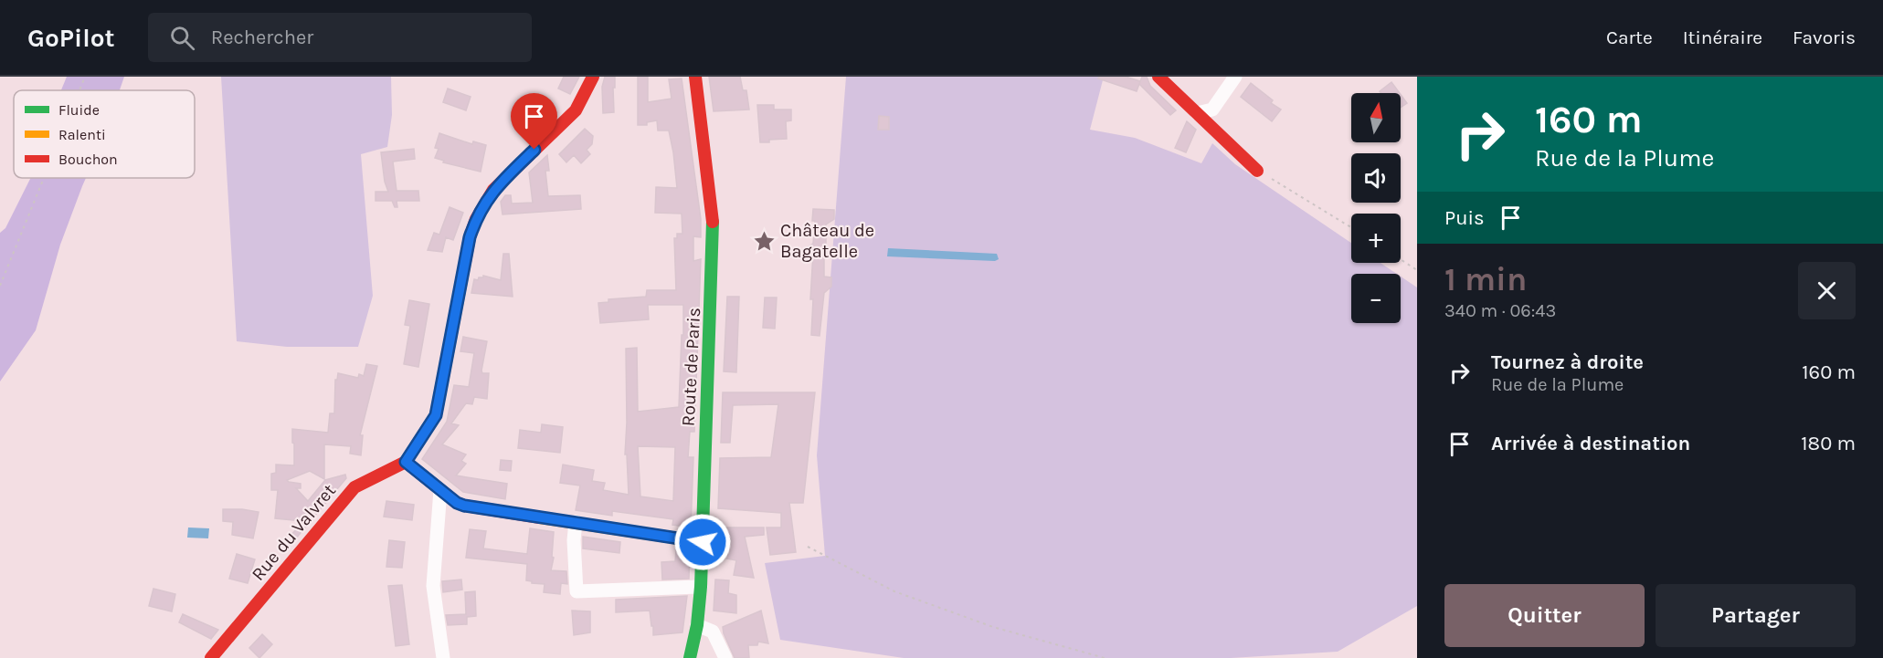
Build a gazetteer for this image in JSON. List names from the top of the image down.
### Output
{
  "streets": {
    "street": ["Route de Paris", "Rue du Valvret"]
  },
  "places": {
    "place": ["Château de Bagatelle"]
  },
  "legend": ["Fluide", "Ralenti", "Bouchon"],
  "north": "top",
  "page": {
    "header": "GoPilot",
    "search": "Rechercher",
    "nav": ["Carte", "Itinéraire", "Favoris"],
    "turn": ["160 m", "Rue de la Plume"],
    "map_buttons": ["+", "−"],
    "then": "Puis",
    "heading": ["1 min", "340 m · 06:43"],
    "list": [
      {
        "name": "Tournez à droite",
        "note": "Rue de la Plume",
        "value": "160 m"
      },
      {
        "name": "Arrivée à destination",
        "value": "180 m"
      }
    ],
    "buttons": ["Quitter", "Partager"]
  }
}
